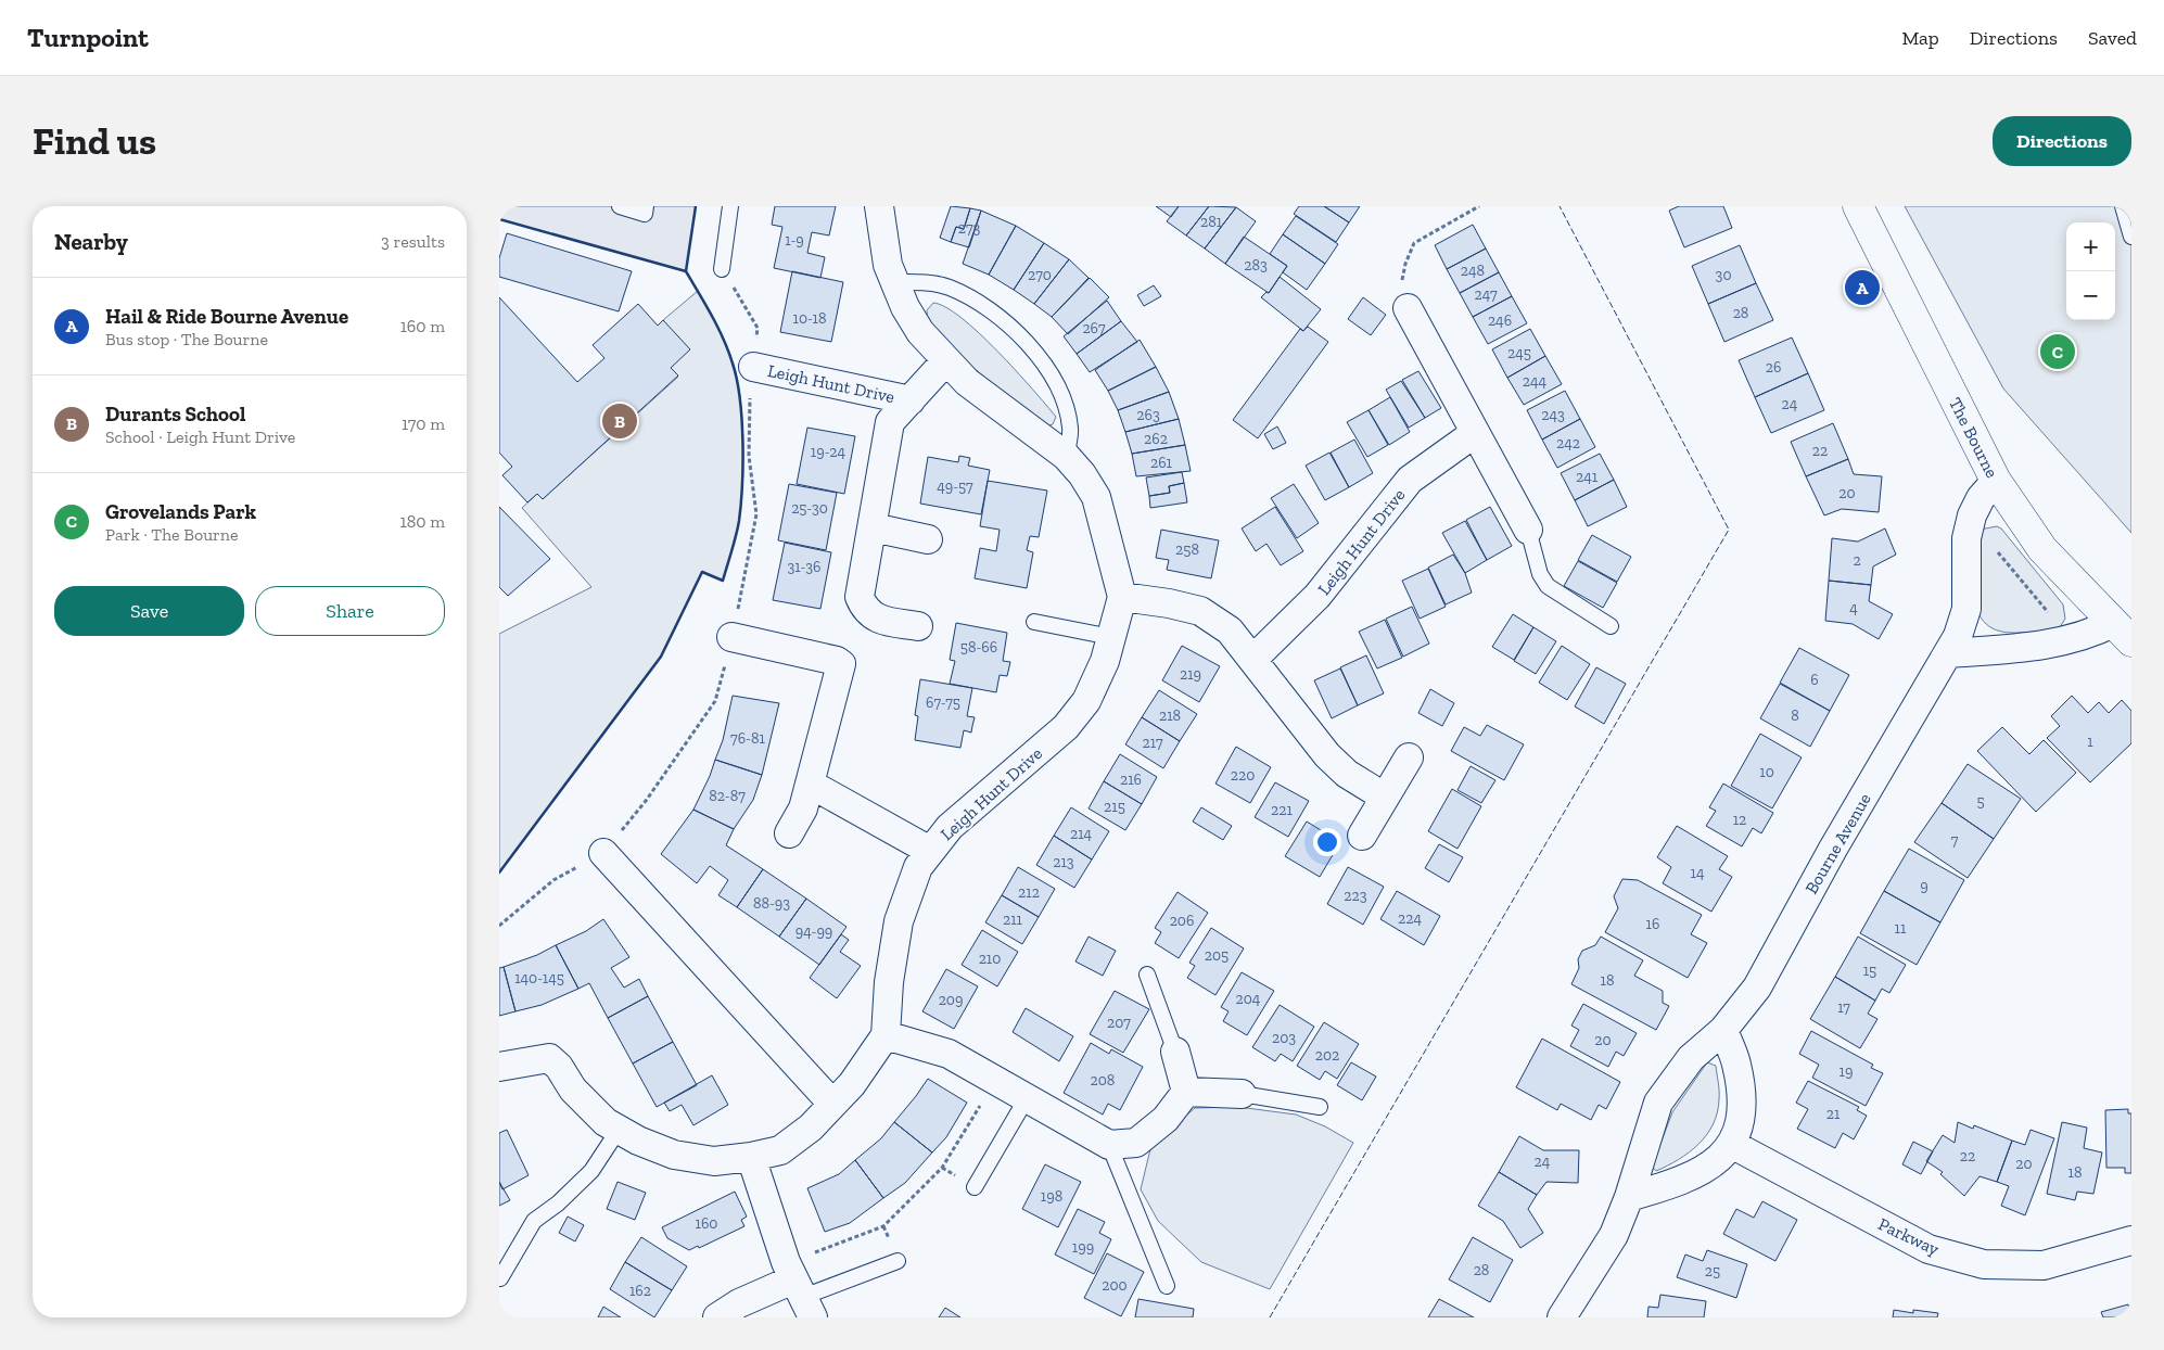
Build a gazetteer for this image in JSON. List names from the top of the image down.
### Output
{
  "streets": {
    "main road": ["The Bourne"],
    "street": ["Leigh Hunt Drive", "Bourne Avenue", "Parkway"]
  },
  "crossings": [
    ["The Bourne", "Bourne Avenue"]
  ],
  "house_numbers": [
    "281",
    "273",
    "1-9",
    "283",
    "248",
    "270",
    "30",
    "247",
    "28",
    "10-18",
    "246",
    "267",
    "245",
    "26",
    "244",
    "24",
    "263",
    "243",
    "262",
    "242",
    "22",
    "19-24",
    "261",
    "241",
    "49-57",
    "20",
    "25-30",
    "258",
    "2",
    "31-36",
    "4",
    "58-66",
    "219",
    "6",
    "67-75",
    "218",
    "8",
    "76-81",
    "1",
    "217",
    "10",
    "220",
    "216",
    "82-87",
    "5",
    "215",
    "221",
    "12",
    "214",
    "7",
    "213",
    "14",
    "9",
    "212",
    "223",
    "88-93",
    "224",
    "211",
    "206",
    "16",
    "11",
    "94-99",
    "205",
    "210",
    "15",
    "140-145",
    "18",
    "204",
    "209",
    "17",
    "207",
    "203",
    "20",
    "202",
    "19",
    "208",
    "21",
    "22",
    "24",
    "20",
    "18",
    "198",
    "160",
    "199",
    "28",
    "25",
    "200",
    "162"
  ],
  "page": {
    "header": "Turnpoint",
    "nav": ["Map", "Directions", "Saved"],
    "buttons": [
      "Directions",
      ["Save", "Share"]
    ],
    "title": "Find us",
    "heading": ["Nearby", "3 results"],
    "map_buttons": ["+", "−"],
    "pins": ["A", "C", "B"],
    "list": [
      {
        "mark": "A",
        "name": "Hail & Ride Bourne Avenue",
        "note": "Bus stop · The Bourne",
        "value": "160 m"
      },
      {
        "mark": "B",
        "name": "Durants School",
        "note": "School · Leigh Hunt Drive",
        "value": "170 m"
      },
      {
        "mark": "C",
        "name": "Grovelands Park",
        "note": "Park · The Bourne",
        "value": "180 m"
      }
    ]
  }
}
